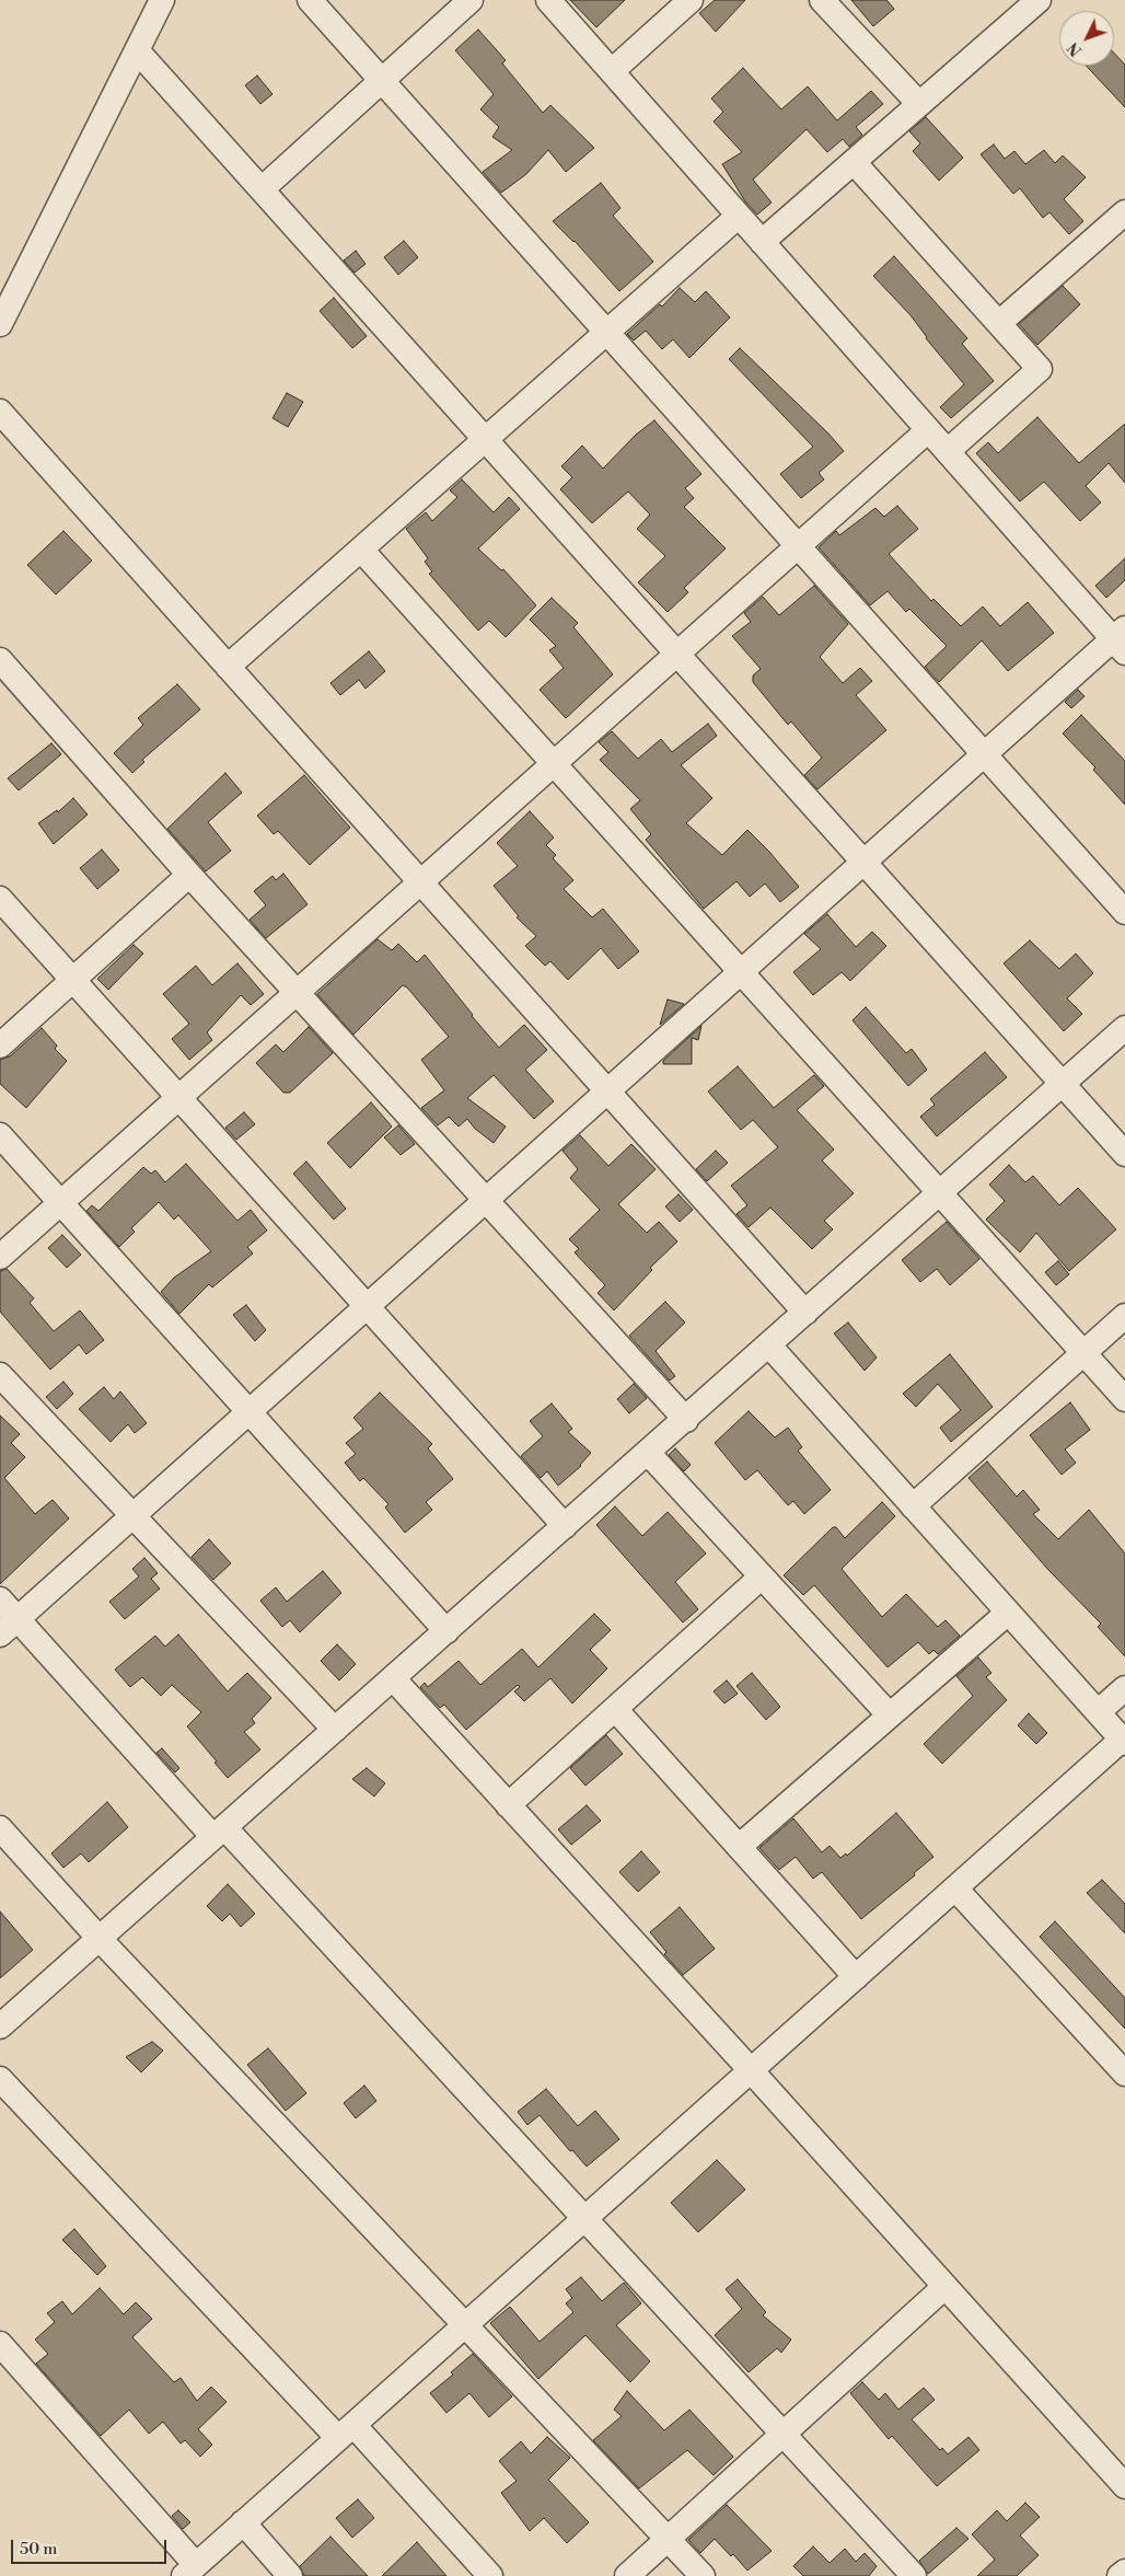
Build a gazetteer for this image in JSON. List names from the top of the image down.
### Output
{
  "scale_bar": "50 m",
  "north": "bottom left"
}
